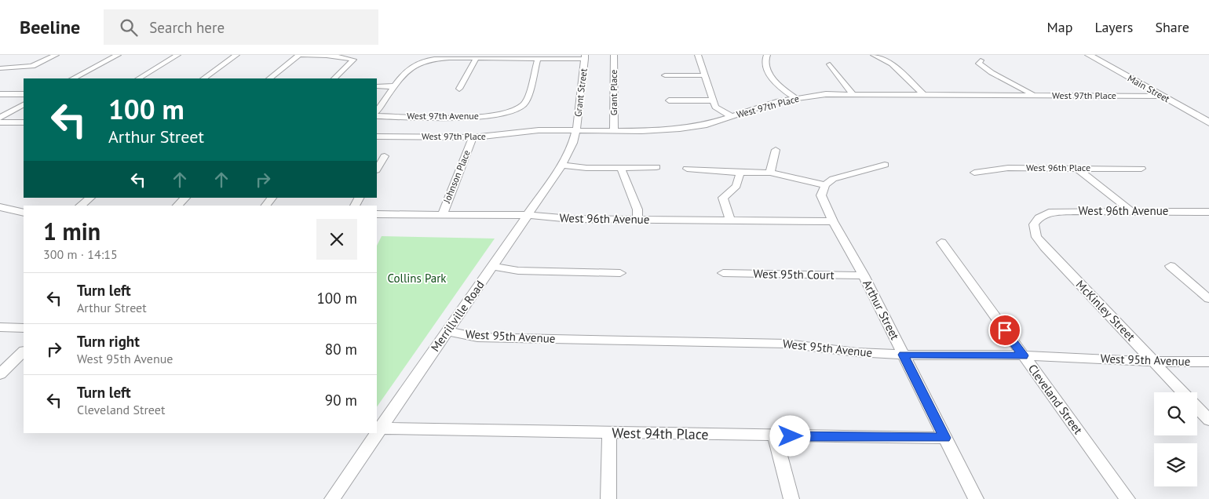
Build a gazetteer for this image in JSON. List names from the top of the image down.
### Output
{
  "streets": {
    "main road": ["Main Street"],
    "street": [
      "Grant Street",
      "Grant Place",
      "West 97th Place",
      "West 97th Avenue",
      "West 96th Place",
      "Johnson Place",
      "West 96th Avenue",
      "West 95th Court",
      "Arthur Street",
      "McKinley Street",
      "Merrillville Road",
      "West 95th Avenue",
      "Cleveland Street",
      "West 94th Place"
    ]
  },
  "crossings": [
    ["Main Street", "West 97th Place"],
    ["Grant Street", "West 97th Place"],
    ["Grant Street", "Merrillville Road"],
    ["Grant Place", "West 97th Place"],
    ["West 97th Place", "Johnson Place"],
    ["West 97th Place", "Merrillville Road"],
    ["Johnson Place", "West 96th Avenue"],
    ["West 96th Avenue", "Arthur Street"],
    ["West 96th Avenue", "McKinley Street"],
    ["West 96th Avenue", "Merrillville Road"],
    ["West 95th Court", "Arthur Street"],
    ["Arthur Street", "West 95th Avenue"],
    ["Arthur Street", "West 94th Place"],
    ["McKinley Street", "West 95th Avenue"],
    ["Merrillville Road", "West 95th Avenue"],
    ["Merrillville Road", "West 94th Place"],
    ["West 95th Avenue", "Cleveland Street"]
  ],
  "parks": ["Collins Park"],
  "page": {
    "header": "Beeline",
    "search": "Search here",
    "nav": ["Map", "Layers", "Share"],
    "turn": ["100 m", "Arthur Street"],
    "heading": ["1 min", "300 m · 14:15"],
    "list": [
      {
        "name": "Turn left",
        "note": "Arthur Street",
        "value": "100 m"
      },
      {
        "name": "Turn right",
        "note": "West 95th Avenue",
        "value": "80 m"
      },
      {
        "name": "Turn left",
        "note": "Cleveland Street",
        "value": "90 m"
      }
    ]
  }
}
